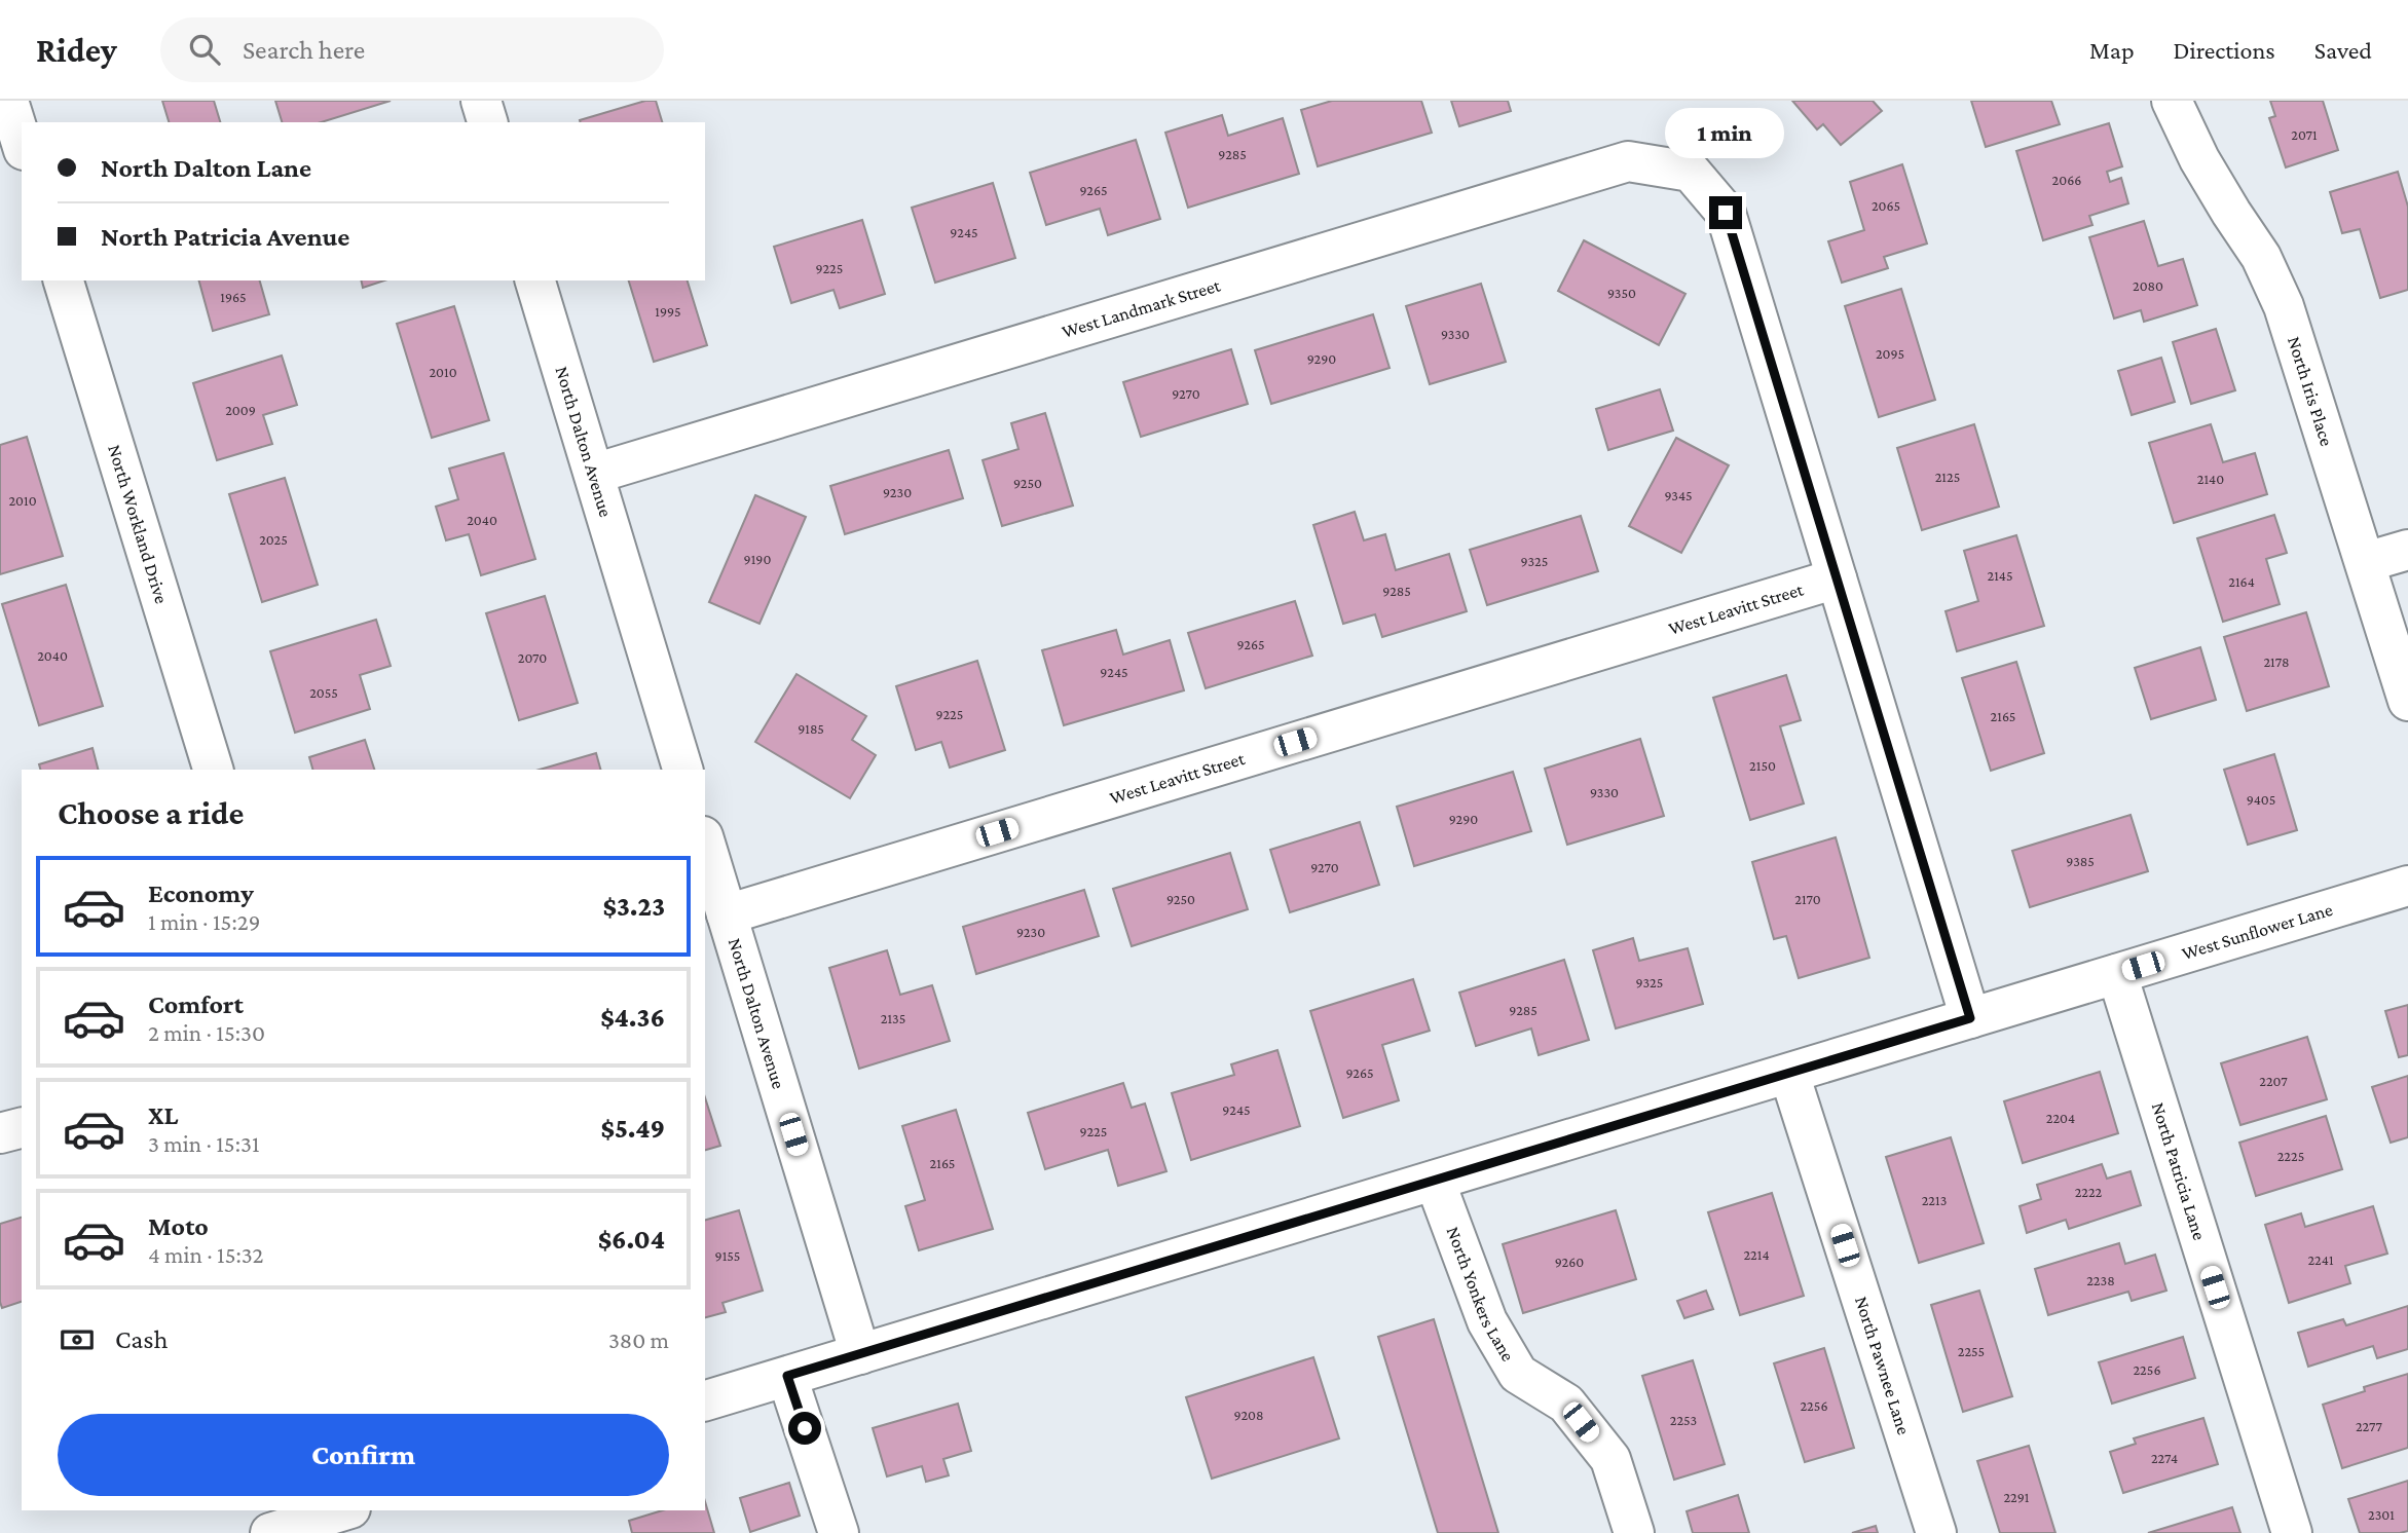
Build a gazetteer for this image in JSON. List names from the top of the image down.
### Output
{
  "streets": {
    "street": [
      "West Landmark Street",
      "North Iris Place",
      "North Dalton Avenue",
      "North Workland Drive",
      "West Leavitt Street",
      "West Sunflower Lane",
      "North Patricia Lane",
      "North Yonkers Lane",
      "North Pawnee Lane"
    ]
  },
  "crossings": [
    ["West Landmark Street", "North Dalton Avenue"],
    ["West Landmark Street", "West Leavitt Street"],
    ["North Dalton Avenue", "West Leavitt Street"],
    ["North Dalton Avenue", "West Sunflower Lane"],
    ["West Sunflower Lane", "North Patricia Lane"],
    ["West Sunflower Lane", "North Yonkers Lane"],
    ["West Sunflower Lane", "North Pawnee Lane"]
  ],
  "house_numbers": [
    "2071",
    "9285",
    "2066",
    "9265",
    "2065",
    "9245",
    "9225",
    "2080",
    "9350",
    "1965",
    "1995",
    "9330",
    "2095",
    "9290",
    "2010",
    "9270",
    "2009",
    "2125",
    "2140",
    "9250",
    "9230",
    "9345",
    "2010",
    "2040",
    "2025",
    "9190",
    "9325",
    "2145",
    "2164",
    "9285",
    "9265",
    "2040",
    "2070",
    "2178",
    "9245",
    "2055",
    "9225",
    "2165",
    "9185",
    "2150",
    "9330",
    "9405",
    "9290",
    "9385",
    "9270",
    "9250",
    "2170",
    "9230",
    "9325",
    "9285",
    "2135",
    "9265",
    "2207",
    "9245",
    "2204",
    "9225",
    "2225",
    "2165",
    "2222",
    "2213",
    "2214",
    "9155",
    "2241",
    "9260",
    "2238",
    "2255",
    "2256",
    "2256",
    "9208",
    "2253",
    "2277",
    "2274",
    "2291",
    "2301"
  ],
  "page": {
    "header": "Ridey",
    "search": "Search here",
    "nav": ["Map", "Directions", "Saved"],
    "bubble": "1 min",
    "banner": ["North Dalton Lane", "North Patricia Avenue"],
    "heading": "Choose a ride",
    "list": [
      {
        "name": "Economy",
        "note": "1 min · 15:29",
        "value": "$3.23"
      },
      {
        "name": "Comfort",
        "note": "2 min · 15:30",
        "value": "$4.36"
      },
      {
        "name": "XL",
        "note": "3 min · 15:31",
        "value": "$5.49"
      },
      {
        "name": "Moto",
        "note": "4 min · 15:32",
        "value": "$6.04"
      }
    ],
    "pay": ["Cash", "380 m"],
    "buttons": "Confirm"
  }
}
